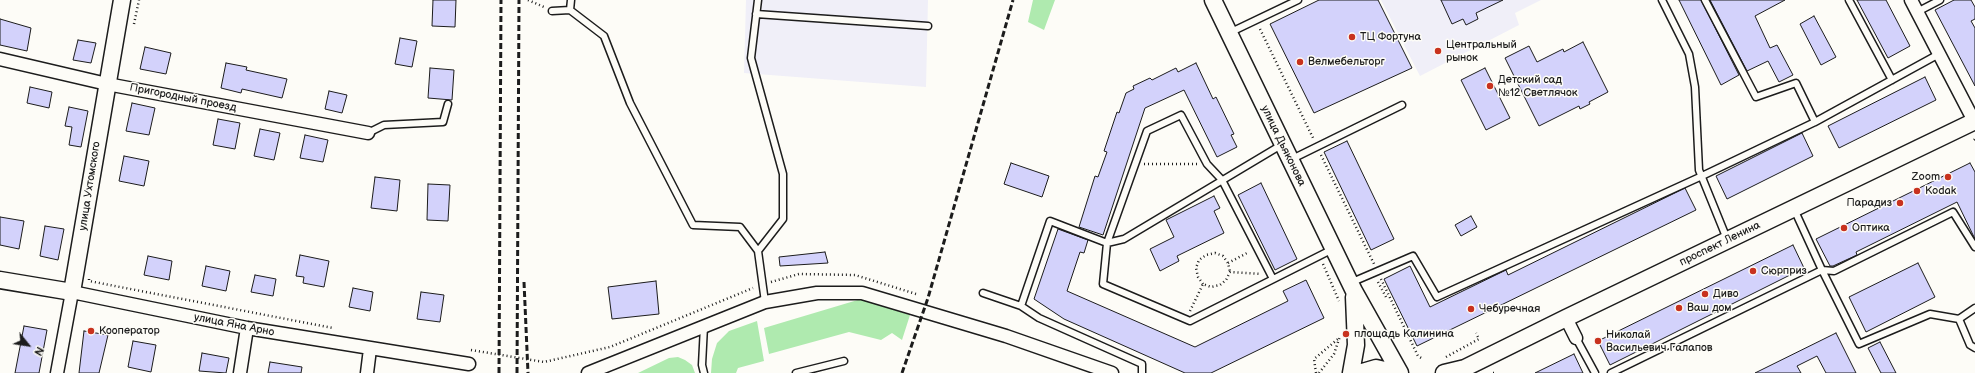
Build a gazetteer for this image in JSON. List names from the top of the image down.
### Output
{
  "streets": {
    "main road": [
      "улица Дьяконова",
      "улица Ухтомского",
      "проспект Ленина",
      "улица Яна Арно"
    ],
    "street": ["Пригородный проезд"]
  },
  "crossings": [
    ["Пригородный проезд", "улица Ухтомского"],
    ["улица Ухтомского", "улица Яна Арно"]
  ],
  "places": [
    "ТЦ Фортуна",
    "Центральный рынок",
    "Велмебельторг",
    "Детский сад №12 Светлячок",
    "Zoom",
    "Kodak",
    "Парадиз",
    "Оптика",
    "Сюрприз",
    "Диво",
    "Ваш дом",
    "Чебуречная",
    "Кооператор",
    "площадь Калинина",
    "Николай Васильевич Галапов"
  ],
  "north": "bottom right"
}
